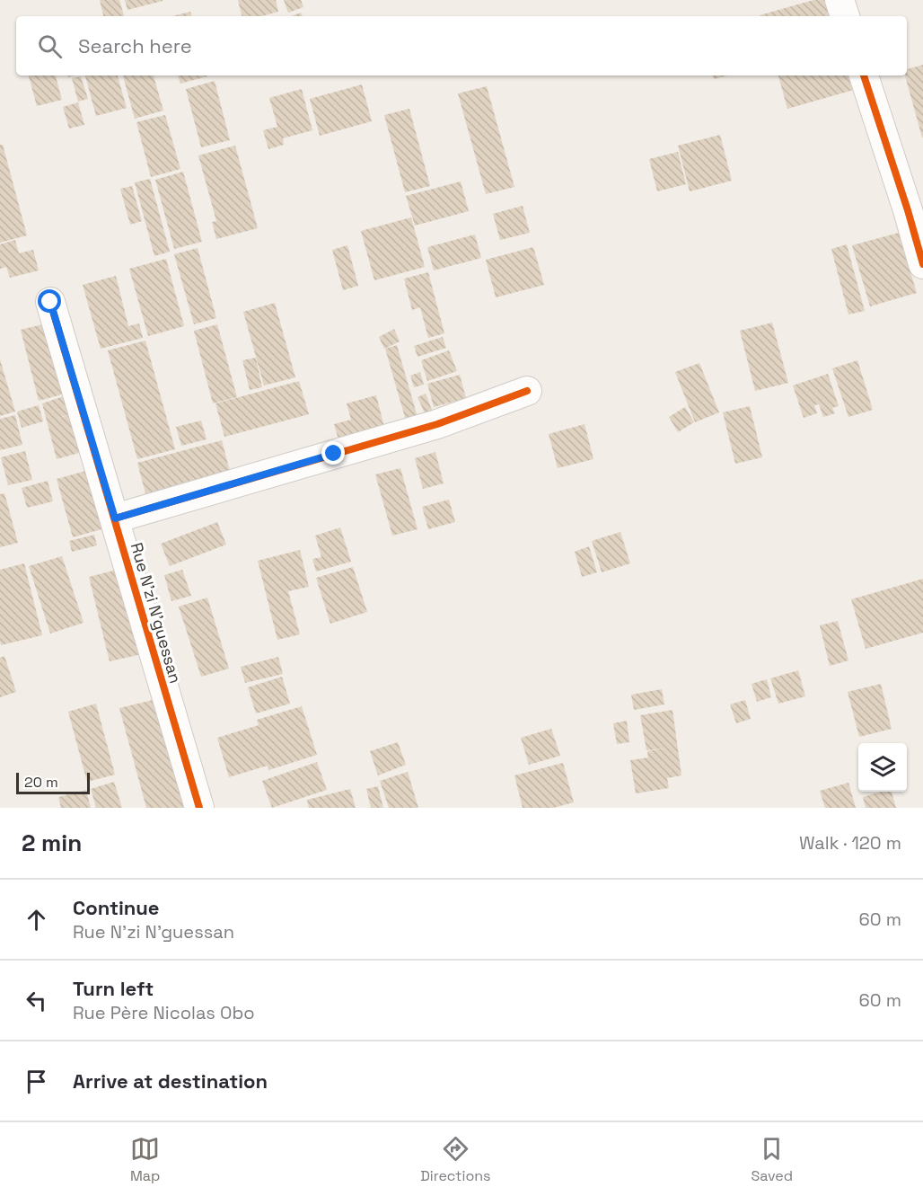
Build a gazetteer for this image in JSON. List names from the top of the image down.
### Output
{
  "streets": {
    "street": ["Rue N'zi N'guessan"]
  },
  "scale_bar": "20 m",
  "page": {
    "search": "Search here",
    "scale": "20 m",
    "heading": ["2 min", "Walk · 120 m"],
    "list": [
      ["Continue", "Rue N'zi N'guessan", "60 m"],
      ["Turn left", "Rue Père Nicolas Obo", "60 m"],
      "Arrive at destination"
    ],
    "nav": ["Map", "Directions", "Saved"]
  }
}
